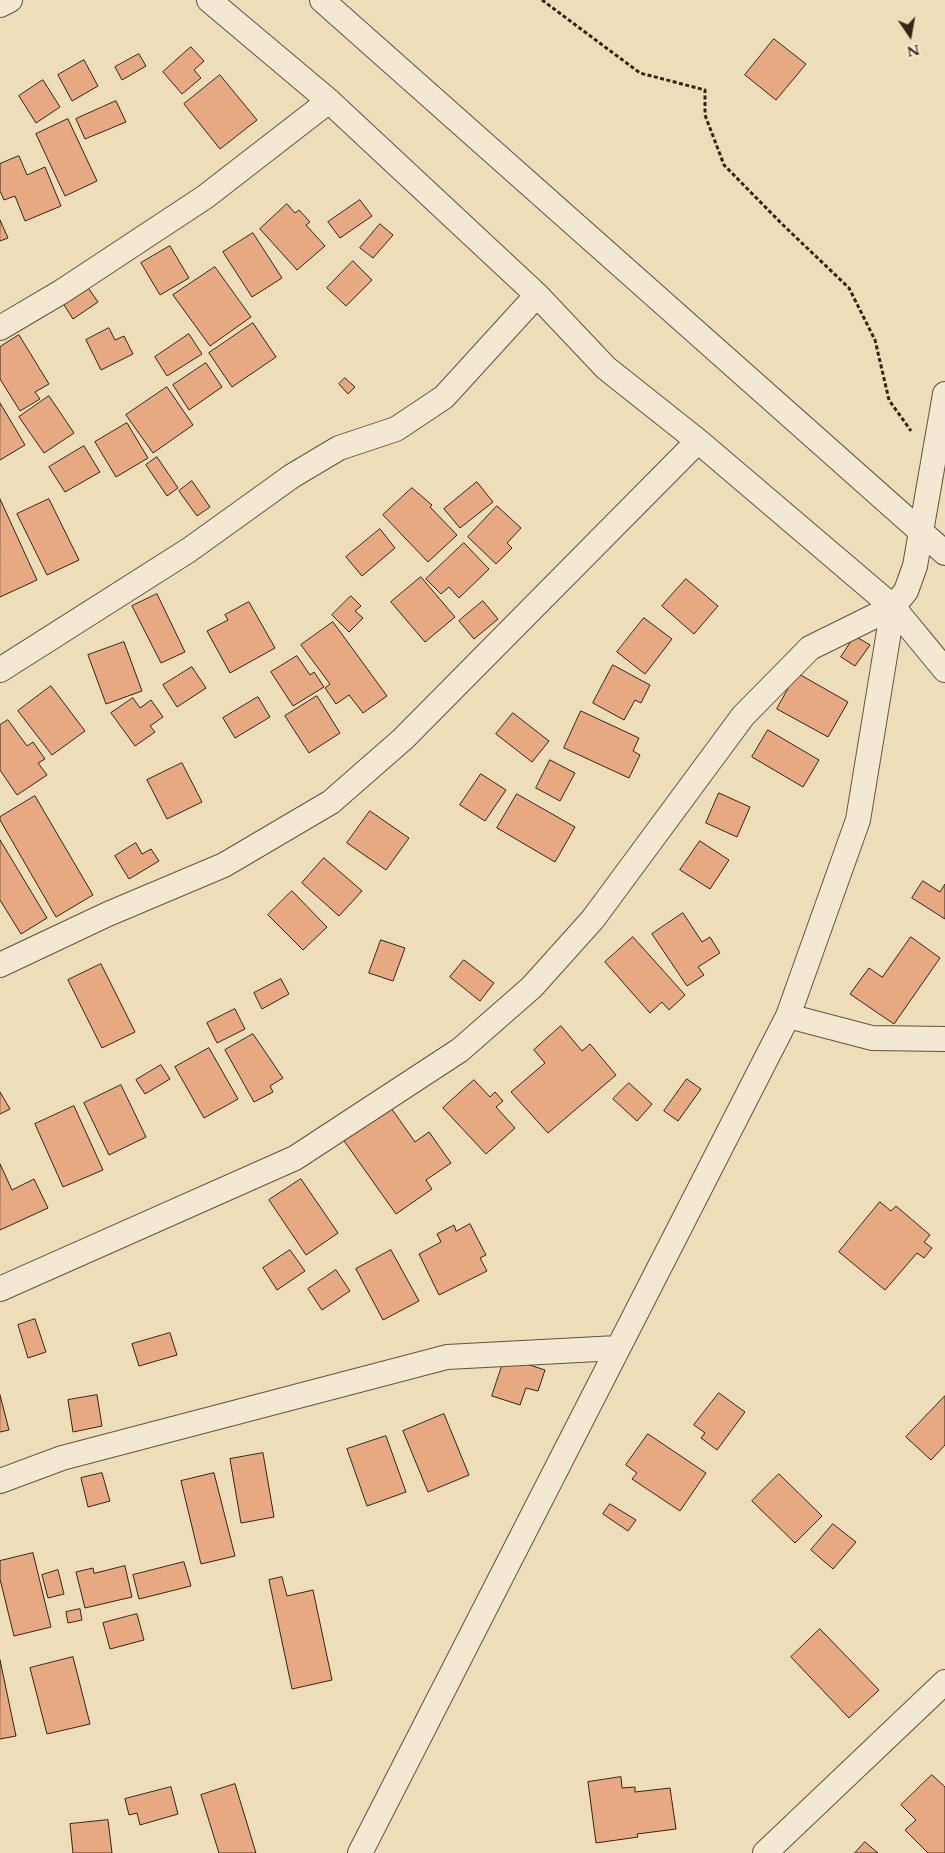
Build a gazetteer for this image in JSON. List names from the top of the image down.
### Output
{
  "north": "bottom"
}
